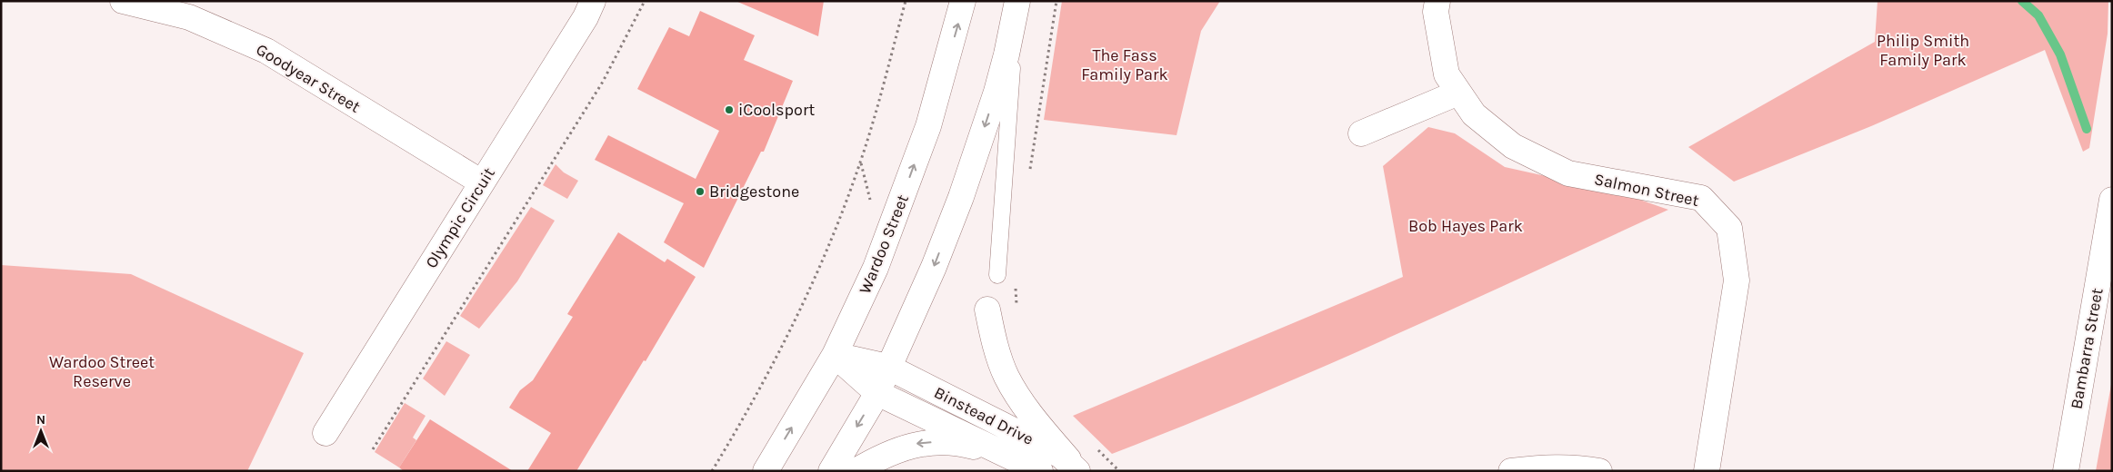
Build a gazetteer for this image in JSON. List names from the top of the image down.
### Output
{
  "streets": {
    "street": [
      "Goodyear Street",
      "Salmon Street",
      "Olympic Circuit",
      "Wardoo Street",
      "Bambarra Street",
      "Binstead Drive"
    ]
  },
  "crossings": [
    ["Goodyear Street", "Olympic Circuit"],
    ["Wardoo Street", "Binstead Drive"]
  ],
  "parks": [
    "Philip Smith Family Park",
    "The Fass Family Park",
    "Bob Hayes Park",
    "Wardoo Street Reserve"
  ],
  "places": ["iCoolsport", "Bridgestone"],
  "north": "top"
}
